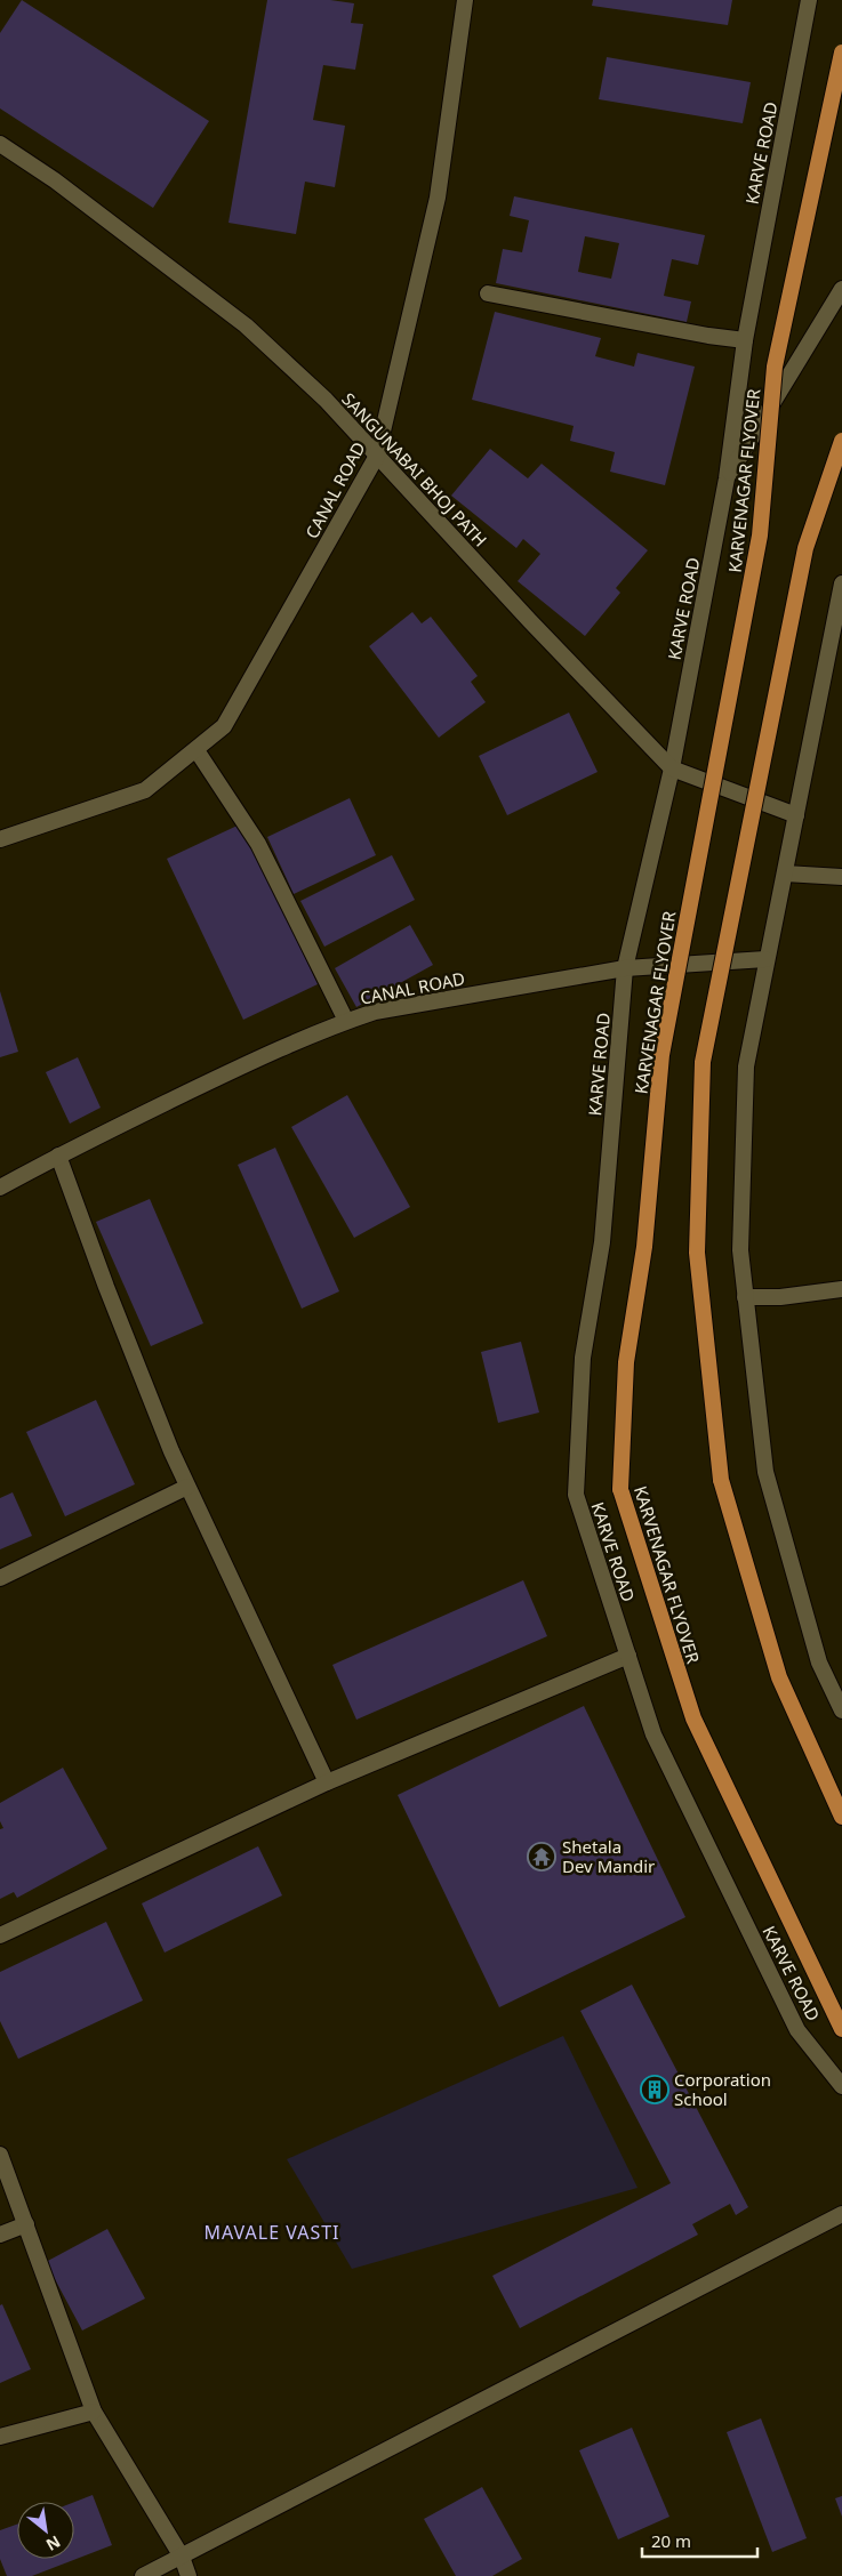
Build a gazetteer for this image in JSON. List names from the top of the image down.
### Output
{
  "streets": {
    "main road": ["KARVENAGAR FLYOVER"],
    "street": ["KARVE ROAD", "SANGUNABAI BHOJ PATH", "CANAL ROAD"]
  },
  "crossings": [
    ["KARVE ROAD", "SANGUNABAI BHOJ PATH"],
    ["KARVE ROAD", "CANAL ROAD"],
    ["SANGUNABAI BHOJ PATH", "CANAL ROAD"]
  ],
  "districts": ["MAVALE VASTI"],
  "places": {
    "temple": ["Shetala Dev Mandir"],
    "building": ["Corporation School"]
  },
  "scale_bar": "20 m",
  "north": "bottom right"
}
